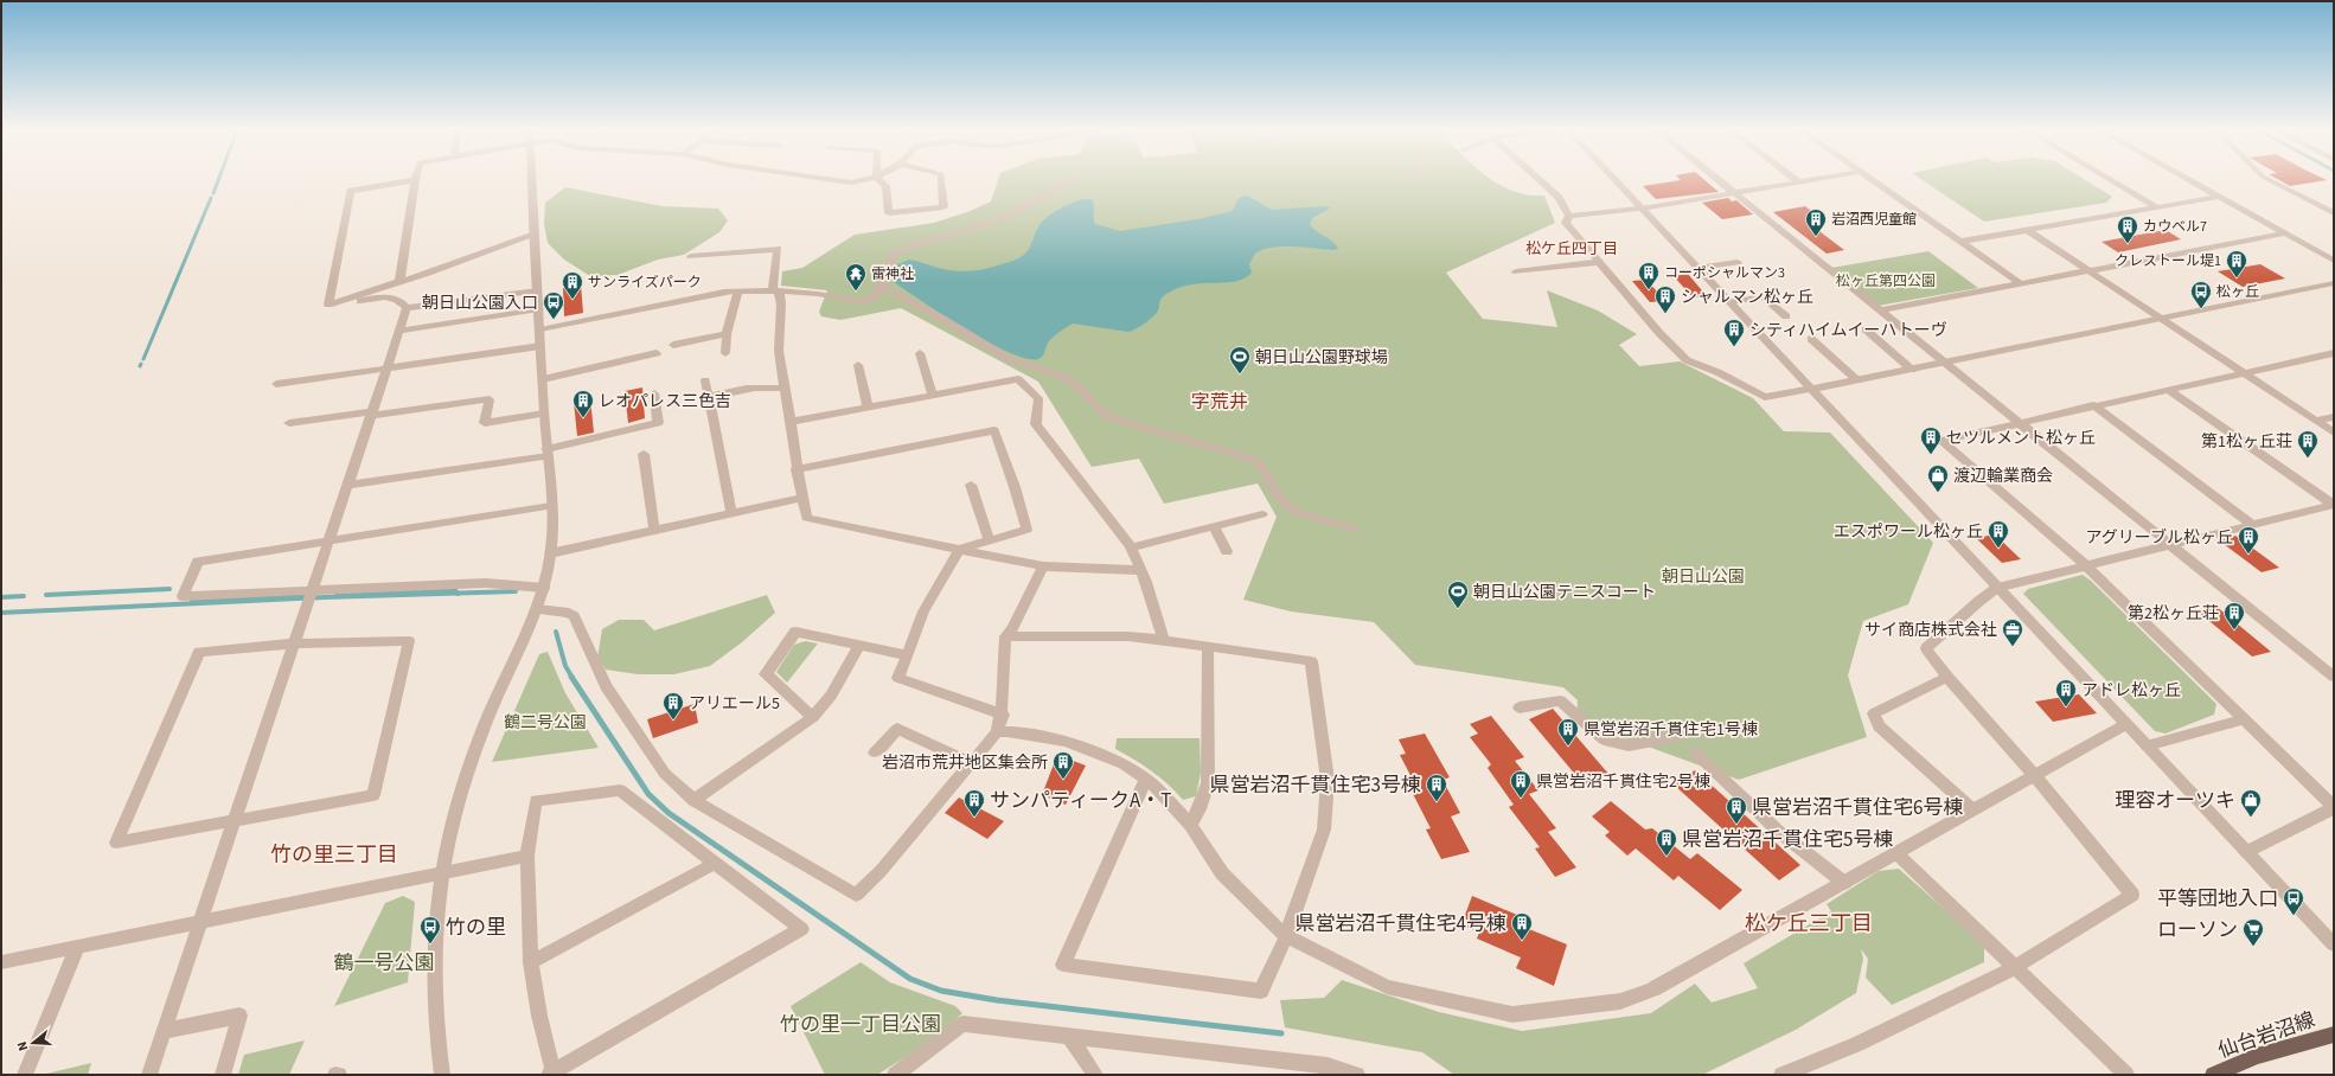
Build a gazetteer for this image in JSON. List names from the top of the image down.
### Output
{
  "streets": {
    "main road": ["仙台岩沼線"]
  },
  "districts": [
    "松ケ丘四丁目",
    "字荒井",
    "竹の里三丁目",
    "松ケ丘三丁目"
  ],
  "parks": [
    "松ヶ丘第四公園",
    "朝日山公園",
    "鶴二号公園",
    "鶴一号公園",
    "竹の里一丁目公園"
  ],
  "places": {
    "building": [
      "岩沼西児童館",
      "カウベル7",
      "クレストール堤1",
      "コーポシャルマン3",
      "サンライズパーク",
      "シャルマン松ヶ丘",
      "シティハイムイーハトーヴ",
      "レオパレス三色吉",
      "セツルメント松ヶ丘",
      "第1松ヶ丘荘",
      "エスポワール松ヶ丘",
      "アグリーブル松ヶ丘",
      "第2松ヶ丘荘",
      "アドレ松ヶ丘",
      "アリエール5",
      "県営岩沼千貫住宅1号棟",
      "岩沼市荒井地区集会所",
      "県営岩沼千貫住宅2号棟",
      "県営岩沼千貫住宅3号棟",
      "サンパティークA・T",
      "県営岩沼千貫住宅6号棟",
      "県営岩沼千貫住宅5号棟",
      "県営岩沼千貫住宅4号棟"
    ],
    "temple": ["雷神社"],
    "bus stop": [
      "松ヶ丘",
      "朝日山公園入口",
      "平等団地入口",
      "竹の里"
    ],
    "sports": ["朝日山公園野球場", "朝日山公園テニスコート"],
    "shop": ["渡辺輪業商会", "理容オーツキ"],
    "office": ["サイ商店株式会社"],
    "supermarket": ["ローソン"]
  },
  "north": "left"
}
